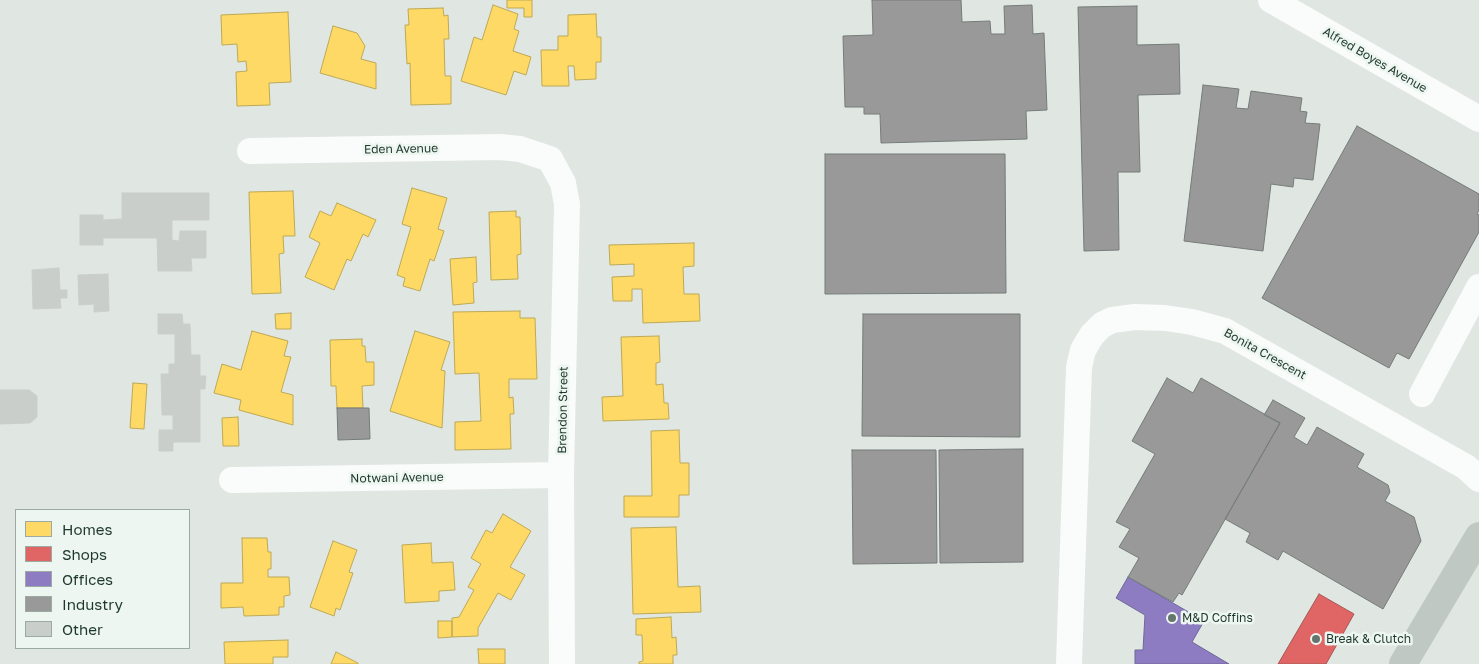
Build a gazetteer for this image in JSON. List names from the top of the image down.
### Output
{
  "streets": {
    "street": [
      "Alfred Boyes Avenue",
      "Eden Avenue",
      "Bonita Crescent",
      "Brendon Street",
      "Notwani Avenue"
    ]
  },
  "crossings": [
    ["Eden Avenue", "Brendon Street"],
    ["Brendon Street", "Notwani Avenue"]
  ],
  "places": ["M&D Coffins", "Break & Clutch"],
  "legend": [
    "Homes",
    "Shops",
    "Offices",
    "Industry",
    "Other"
  ]
}
